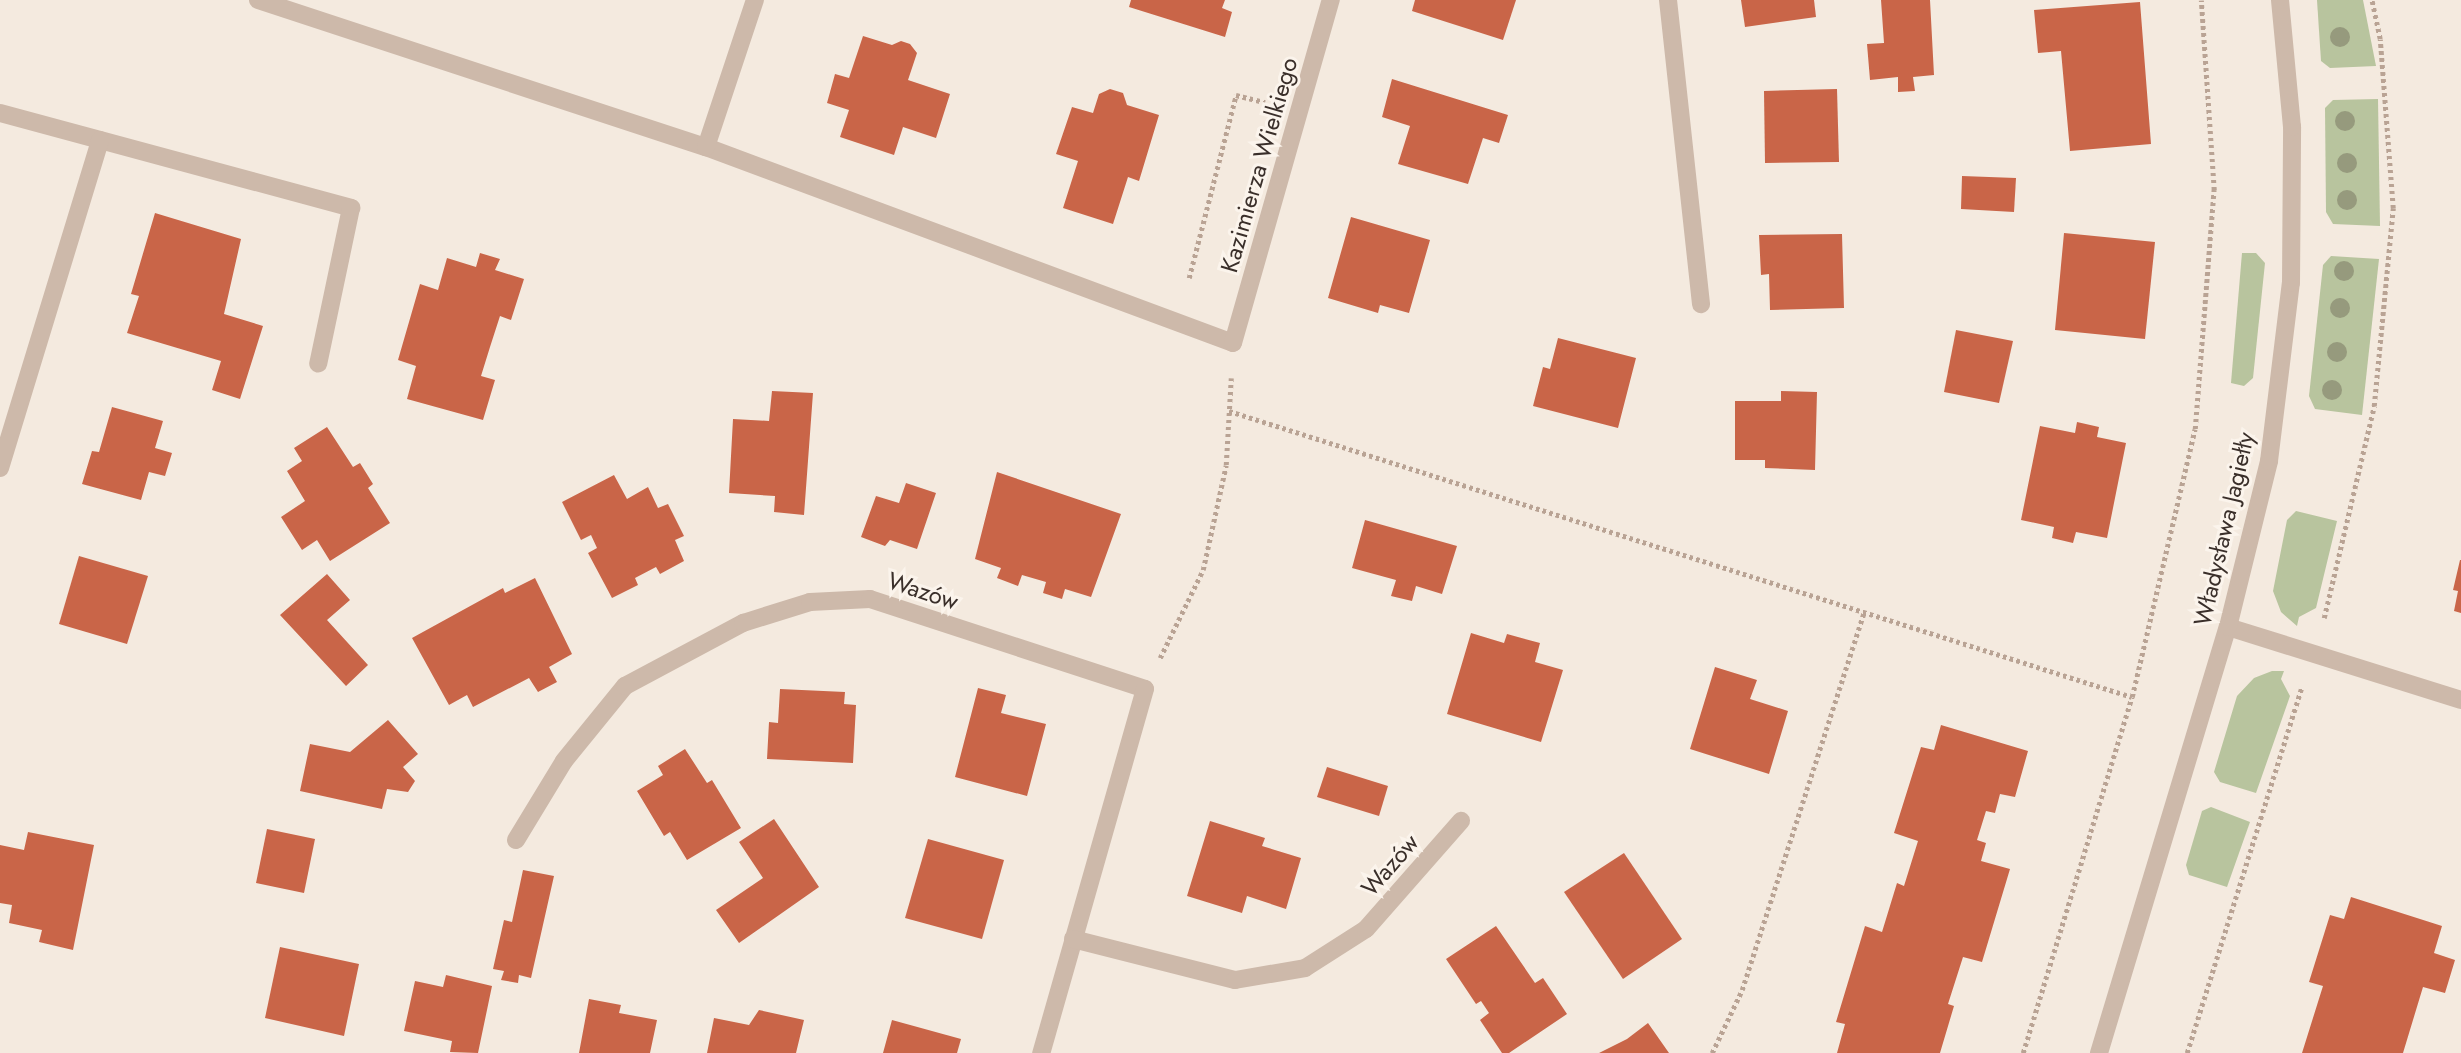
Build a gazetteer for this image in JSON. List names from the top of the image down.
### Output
{
  "streets": {
    "street": ["Kazimierza Wielkiego", "Władysława Jagiełły", "Wazów"]
  }
}
